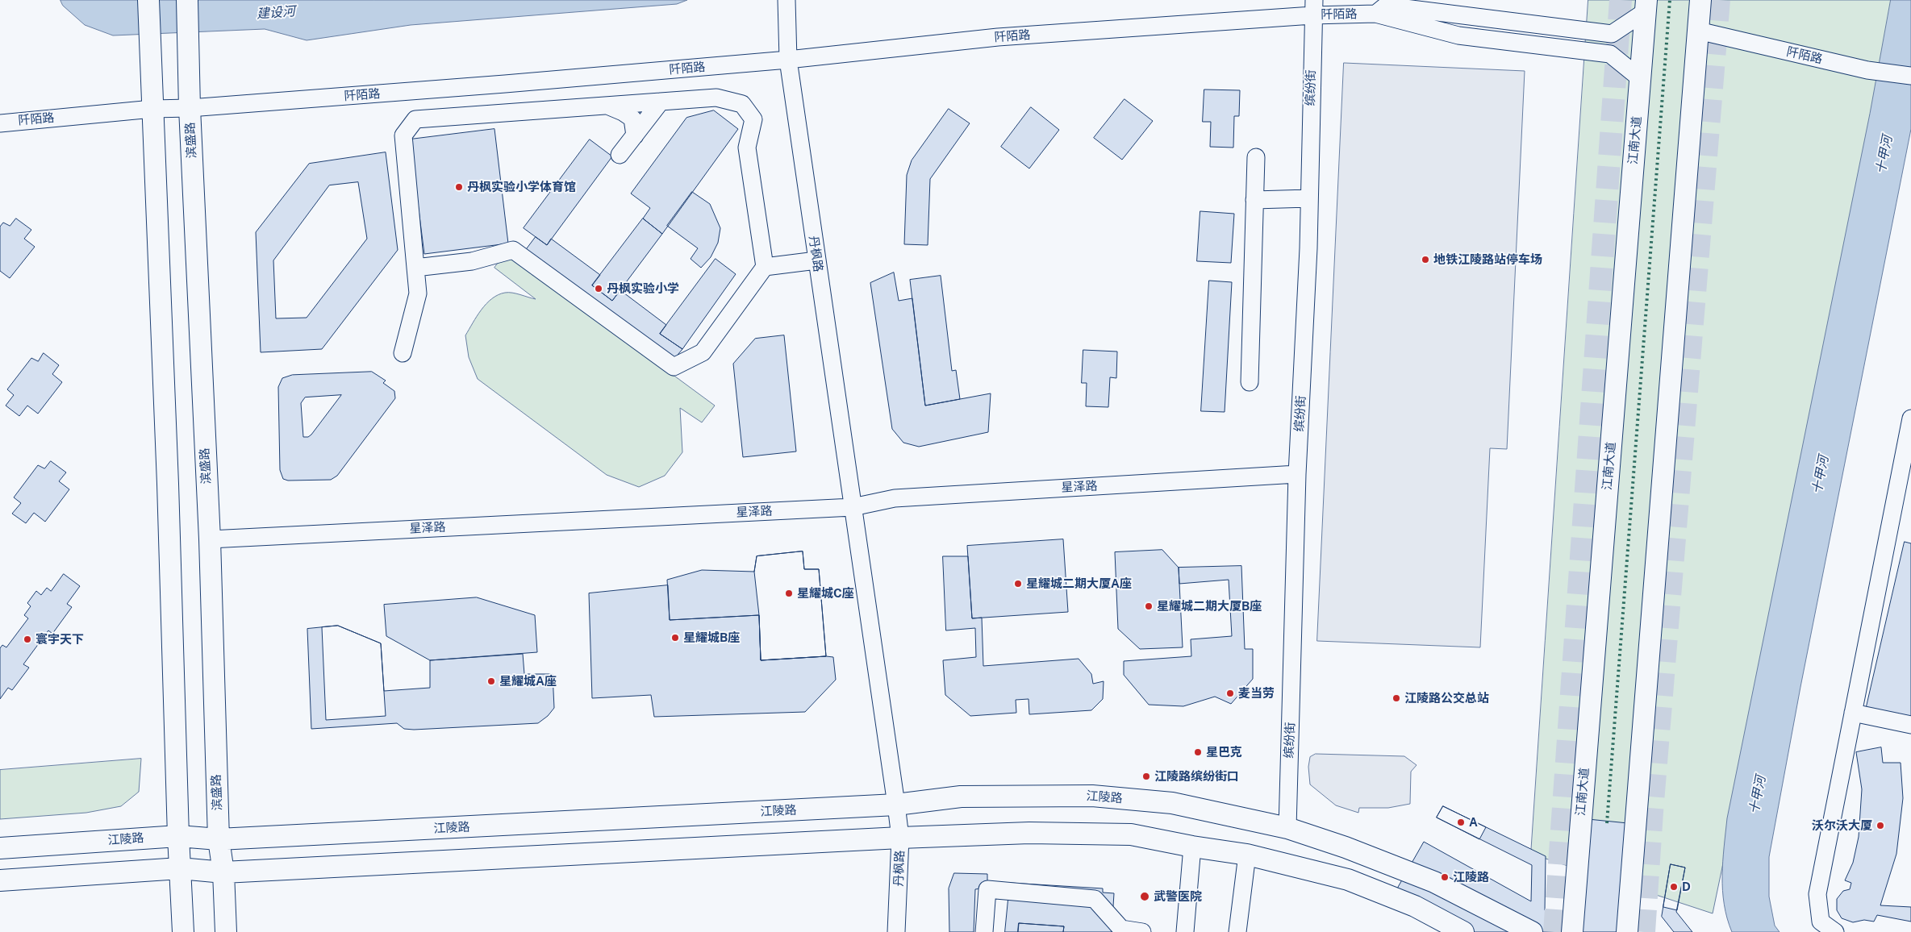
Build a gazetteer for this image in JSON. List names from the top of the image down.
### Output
{
  "streets": {
    "main road": ["滨盛路", "江南大道", "江陵路"],
    "street": [
      "阡陌路",
      "缤纷街",
      "丹枫路",
      "星泽路"
    ]
  },
  "crossings": [
    ["阡陌路", "缤纷街"],
    ["阡陌路", "滨盛路"],
    ["阡陌路", "江南大道"],
    ["阡陌路", "丹枫路"],
    ["缤纷街", "星泽路"],
    ["缤纷街", "江陵路"],
    ["滨盛路", "星泽路"],
    ["滨盛路", "江陵路"],
    ["丹枫路", "星泽路"],
    ["丹枫路", "江陵路"]
  ],
  "water": ["建设河", "十甲河"],
  "places": [
    "丹枫实验小学体育馆",
    "地铁江陵路站停车场",
    "丹枫实验小学",
    "星耀城二期大厦A座",
    "星耀城C座",
    "星耀城二期大厦B座",
    "星耀城B座",
    "寰宇天下",
    "星耀城A座",
    "麦当劳",
    "江陵路公交总站",
    "星巴克",
    "江陵路缤纷街口",
    "A",
    "沃尔沃大厦",
    "江陵路",
    "D",
    "武警医院"
  ]
}
